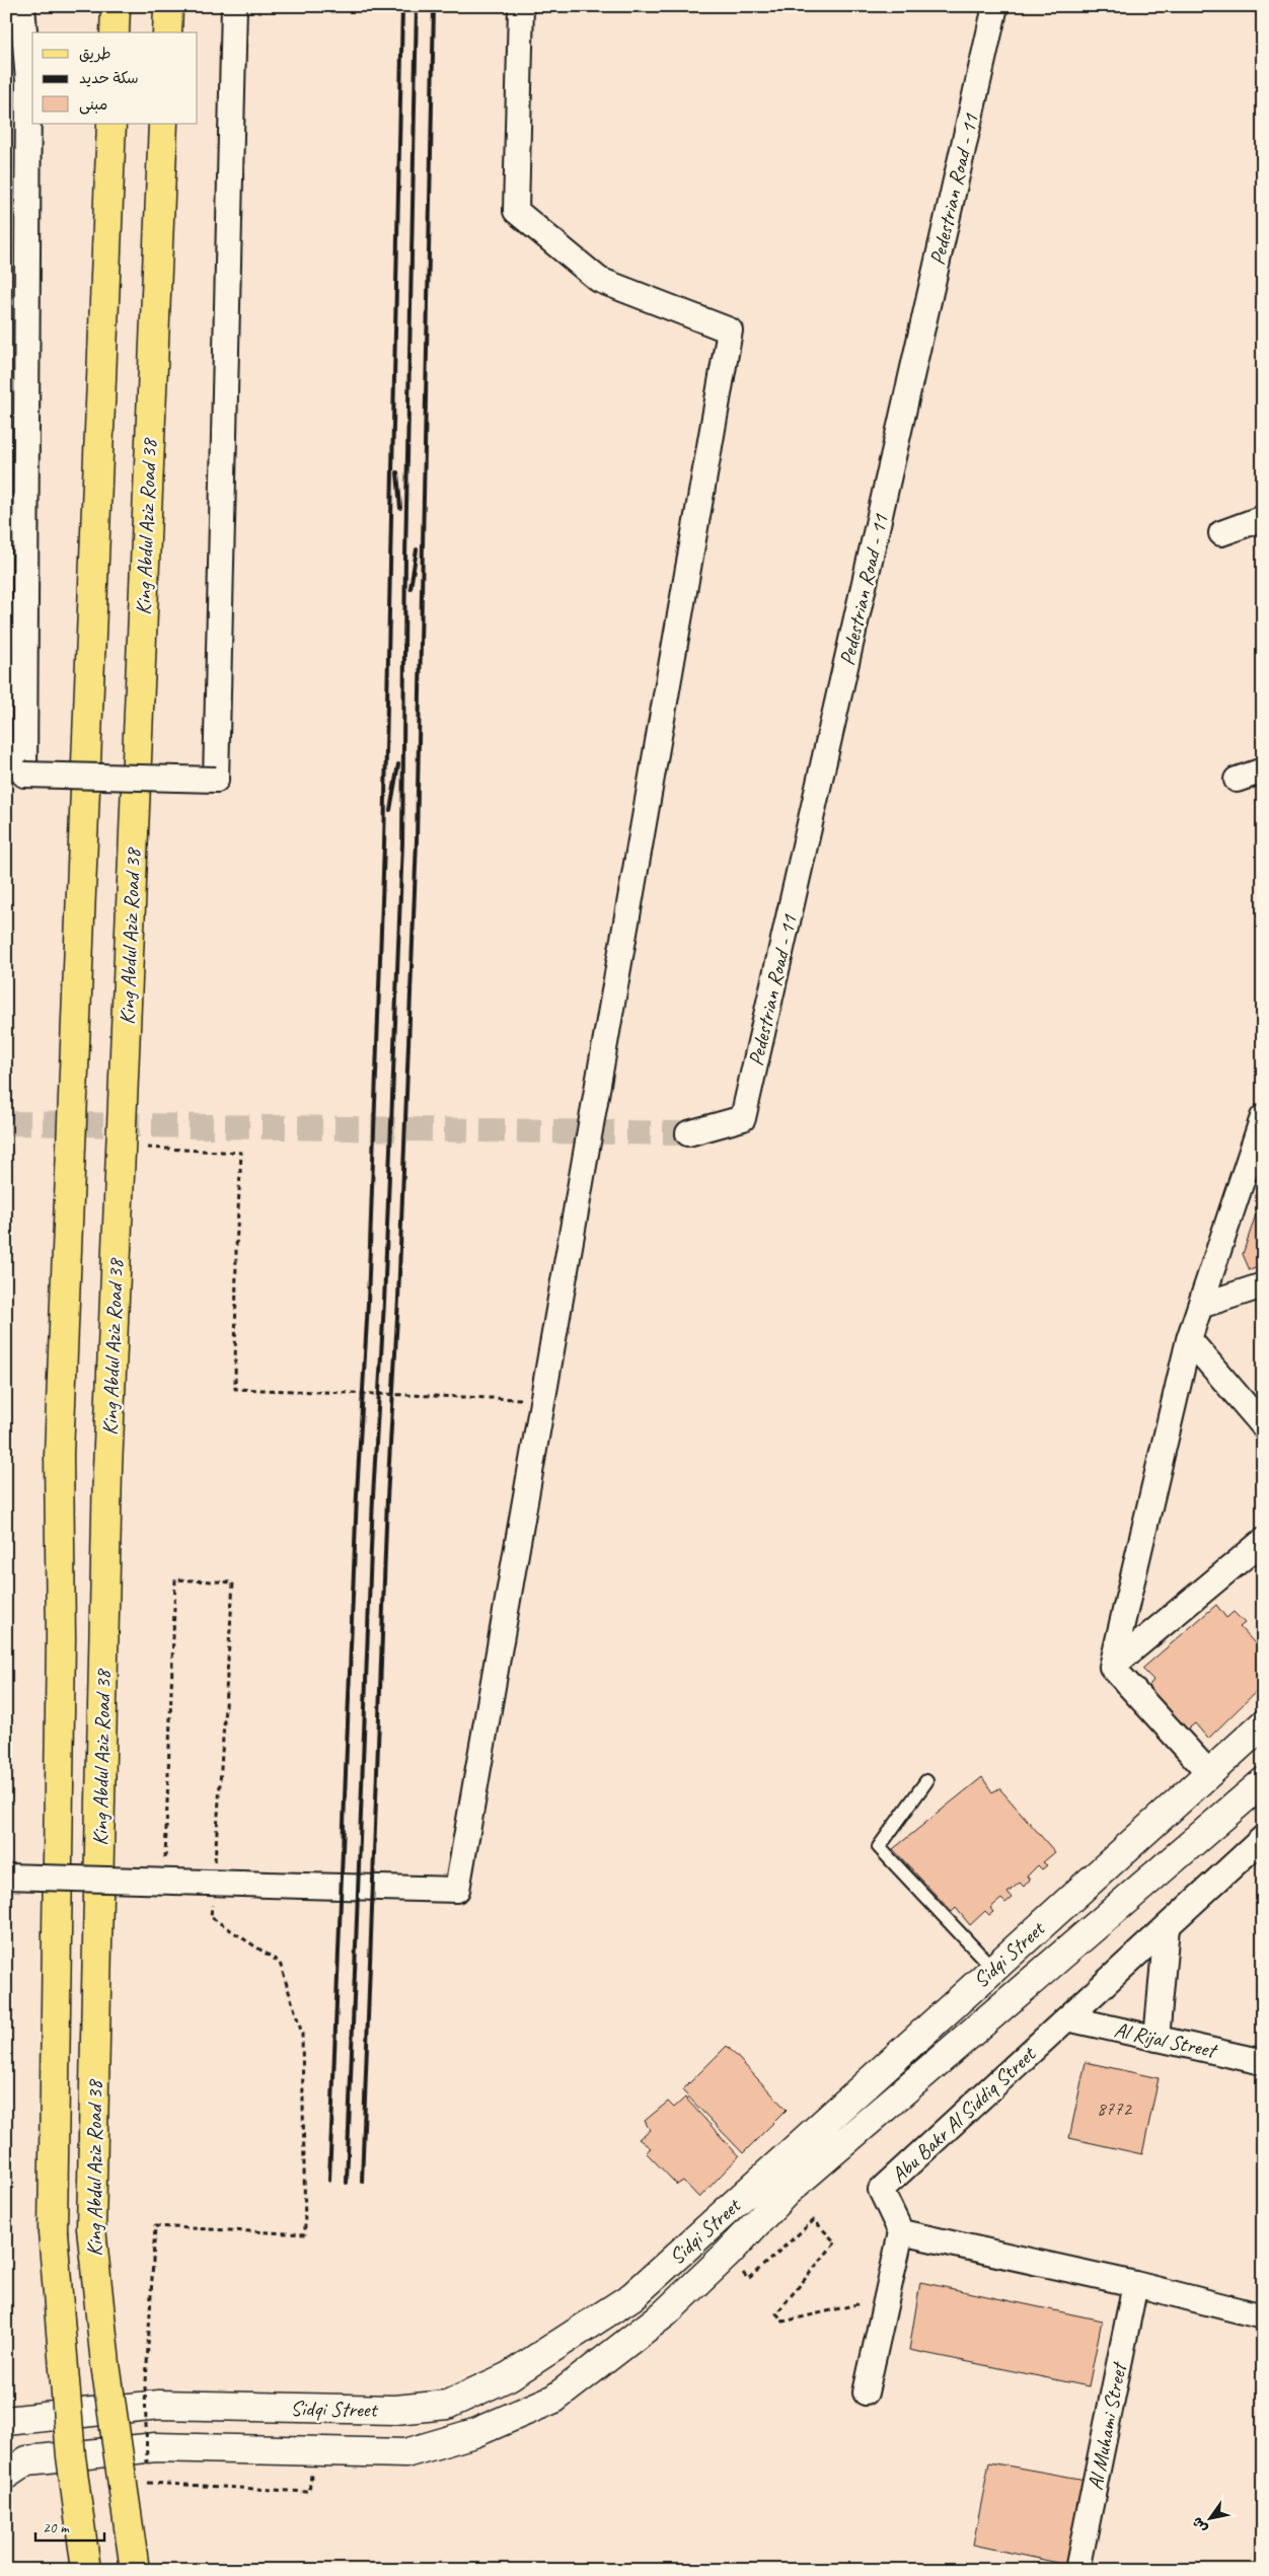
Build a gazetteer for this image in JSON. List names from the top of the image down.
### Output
{
  "streets": {
    "main road": ["King Abdul Aziz Road 38"],
    "street": [
      "Pedestrian Road - 11",
      "Sidqi Street",
      "Al Rijal Street",
      "Abu Bakr Al Siddiq Street",
      "Al Muhami Street"
    ]
  },
  "crossings": [
    ["Al Rijal Street", "Abu Bakr Al Siddiq Street"]
  ],
  "house_numbers": ["8772"],
  "legend": ["طريق", "سكة حديد", "مبنى"],
  "scale_bar": "20 m",
  "north": "bottom left"
}
